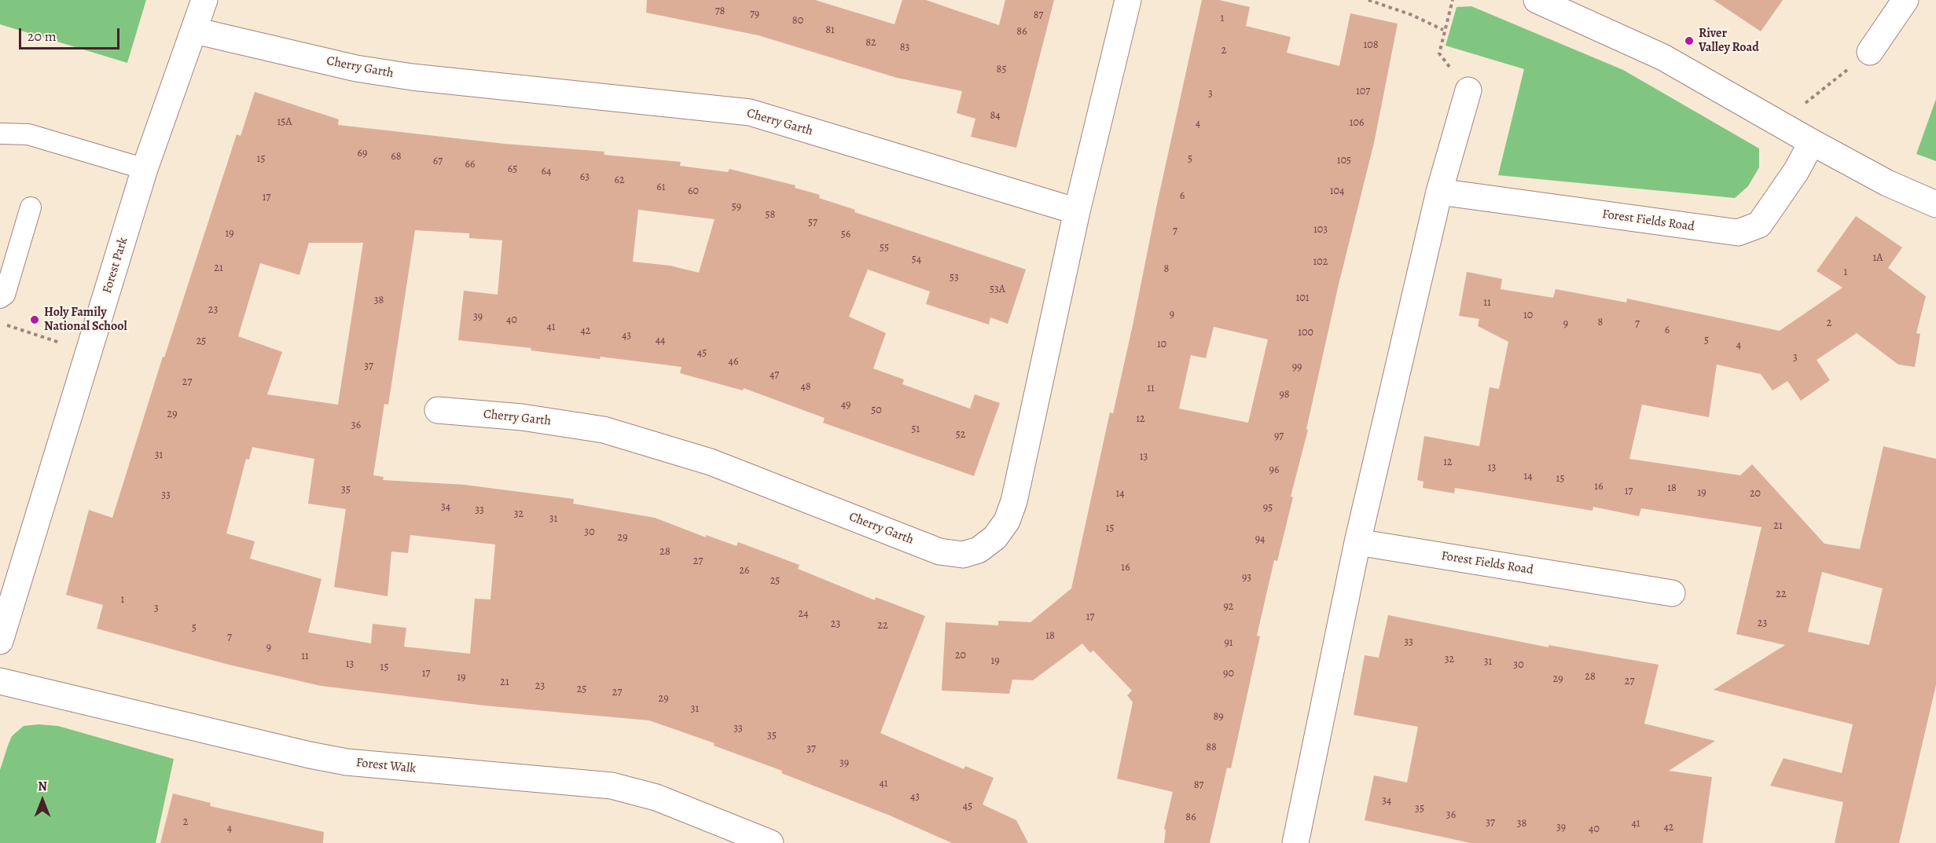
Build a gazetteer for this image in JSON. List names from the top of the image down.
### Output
{
  "streets": {
    "street": [
      "Cherry Garth",
      "Forest Fields Road",
      "Forest Park",
      "Forest Walk"
    ]
  },
  "crossings": [
    ["Cherry Garth", "Forest Park"]
  ],
  "places": ["River Valley Road", "Holy Family National School"],
  "house_numbers": [
    "78",
    "79",
    "87",
    "1",
    "80",
    "81",
    "86",
    "82",
    "108",
    "83",
    "2",
    "85",
    "107",
    "3",
    "84",
    "15A",
    "106",
    "4",
    "69",
    "68",
    "15",
    "5",
    "105",
    "67",
    "66",
    "65",
    "64",
    "63",
    "62",
    "61",
    "60",
    "104",
    "6",
    "17",
    "59",
    "58",
    "57",
    "103",
    "7",
    "19",
    "56",
    "55",
    "1A",
    "54",
    "102",
    "21",
    "8",
    "1",
    "53",
    "53A",
    "101",
    "38",
    "11",
    "23",
    "9",
    "10",
    "39",
    "40",
    "8",
    "2",
    "9",
    "7",
    "41",
    "6",
    "42",
    "100",
    "43",
    "44",
    "5",
    "25",
    "10",
    "4",
    "45",
    "3",
    "46",
    "37",
    "99",
    "47",
    "27",
    "48",
    "11",
    "98",
    "49",
    "50",
    "29",
    "12",
    "36",
    "51",
    "52",
    "97",
    "31",
    "13",
    "12",
    "13",
    "96",
    "14",
    "15",
    "16",
    "18",
    "35",
    "17",
    "19",
    "14",
    "20",
    "33",
    "34",
    "95",
    "33",
    "32",
    "31",
    "21",
    "15",
    "30",
    "29",
    "94",
    "28",
    "27",
    "16",
    "26",
    "93",
    "25",
    "22",
    "1",
    "92",
    "3",
    "24",
    "17",
    "23",
    "23",
    "22",
    "5",
    "18",
    "7",
    "33",
    "91",
    "9",
    "20",
    "11",
    "32",
    "19",
    "31",
    "13",
    "30",
    "15",
    "17",
    "90",
    "28",
    "19",
    "29",
    "27",
    "21",
    "23",
    "25",
    "27",
    "29",
    "31",
    "89",
    "33",
    "35",
    "88",
    "37",
    "39",
    "41",
    "87",
    "43",
    "34",
    "45",
    "35",
    "36",
    "86",
    "2",
    "37",
    "38",
    "41",
    "39",
    "42",
    "4",
    "40"
  ],
  "scale_bar": "20 m",
  "north": "top"
}
